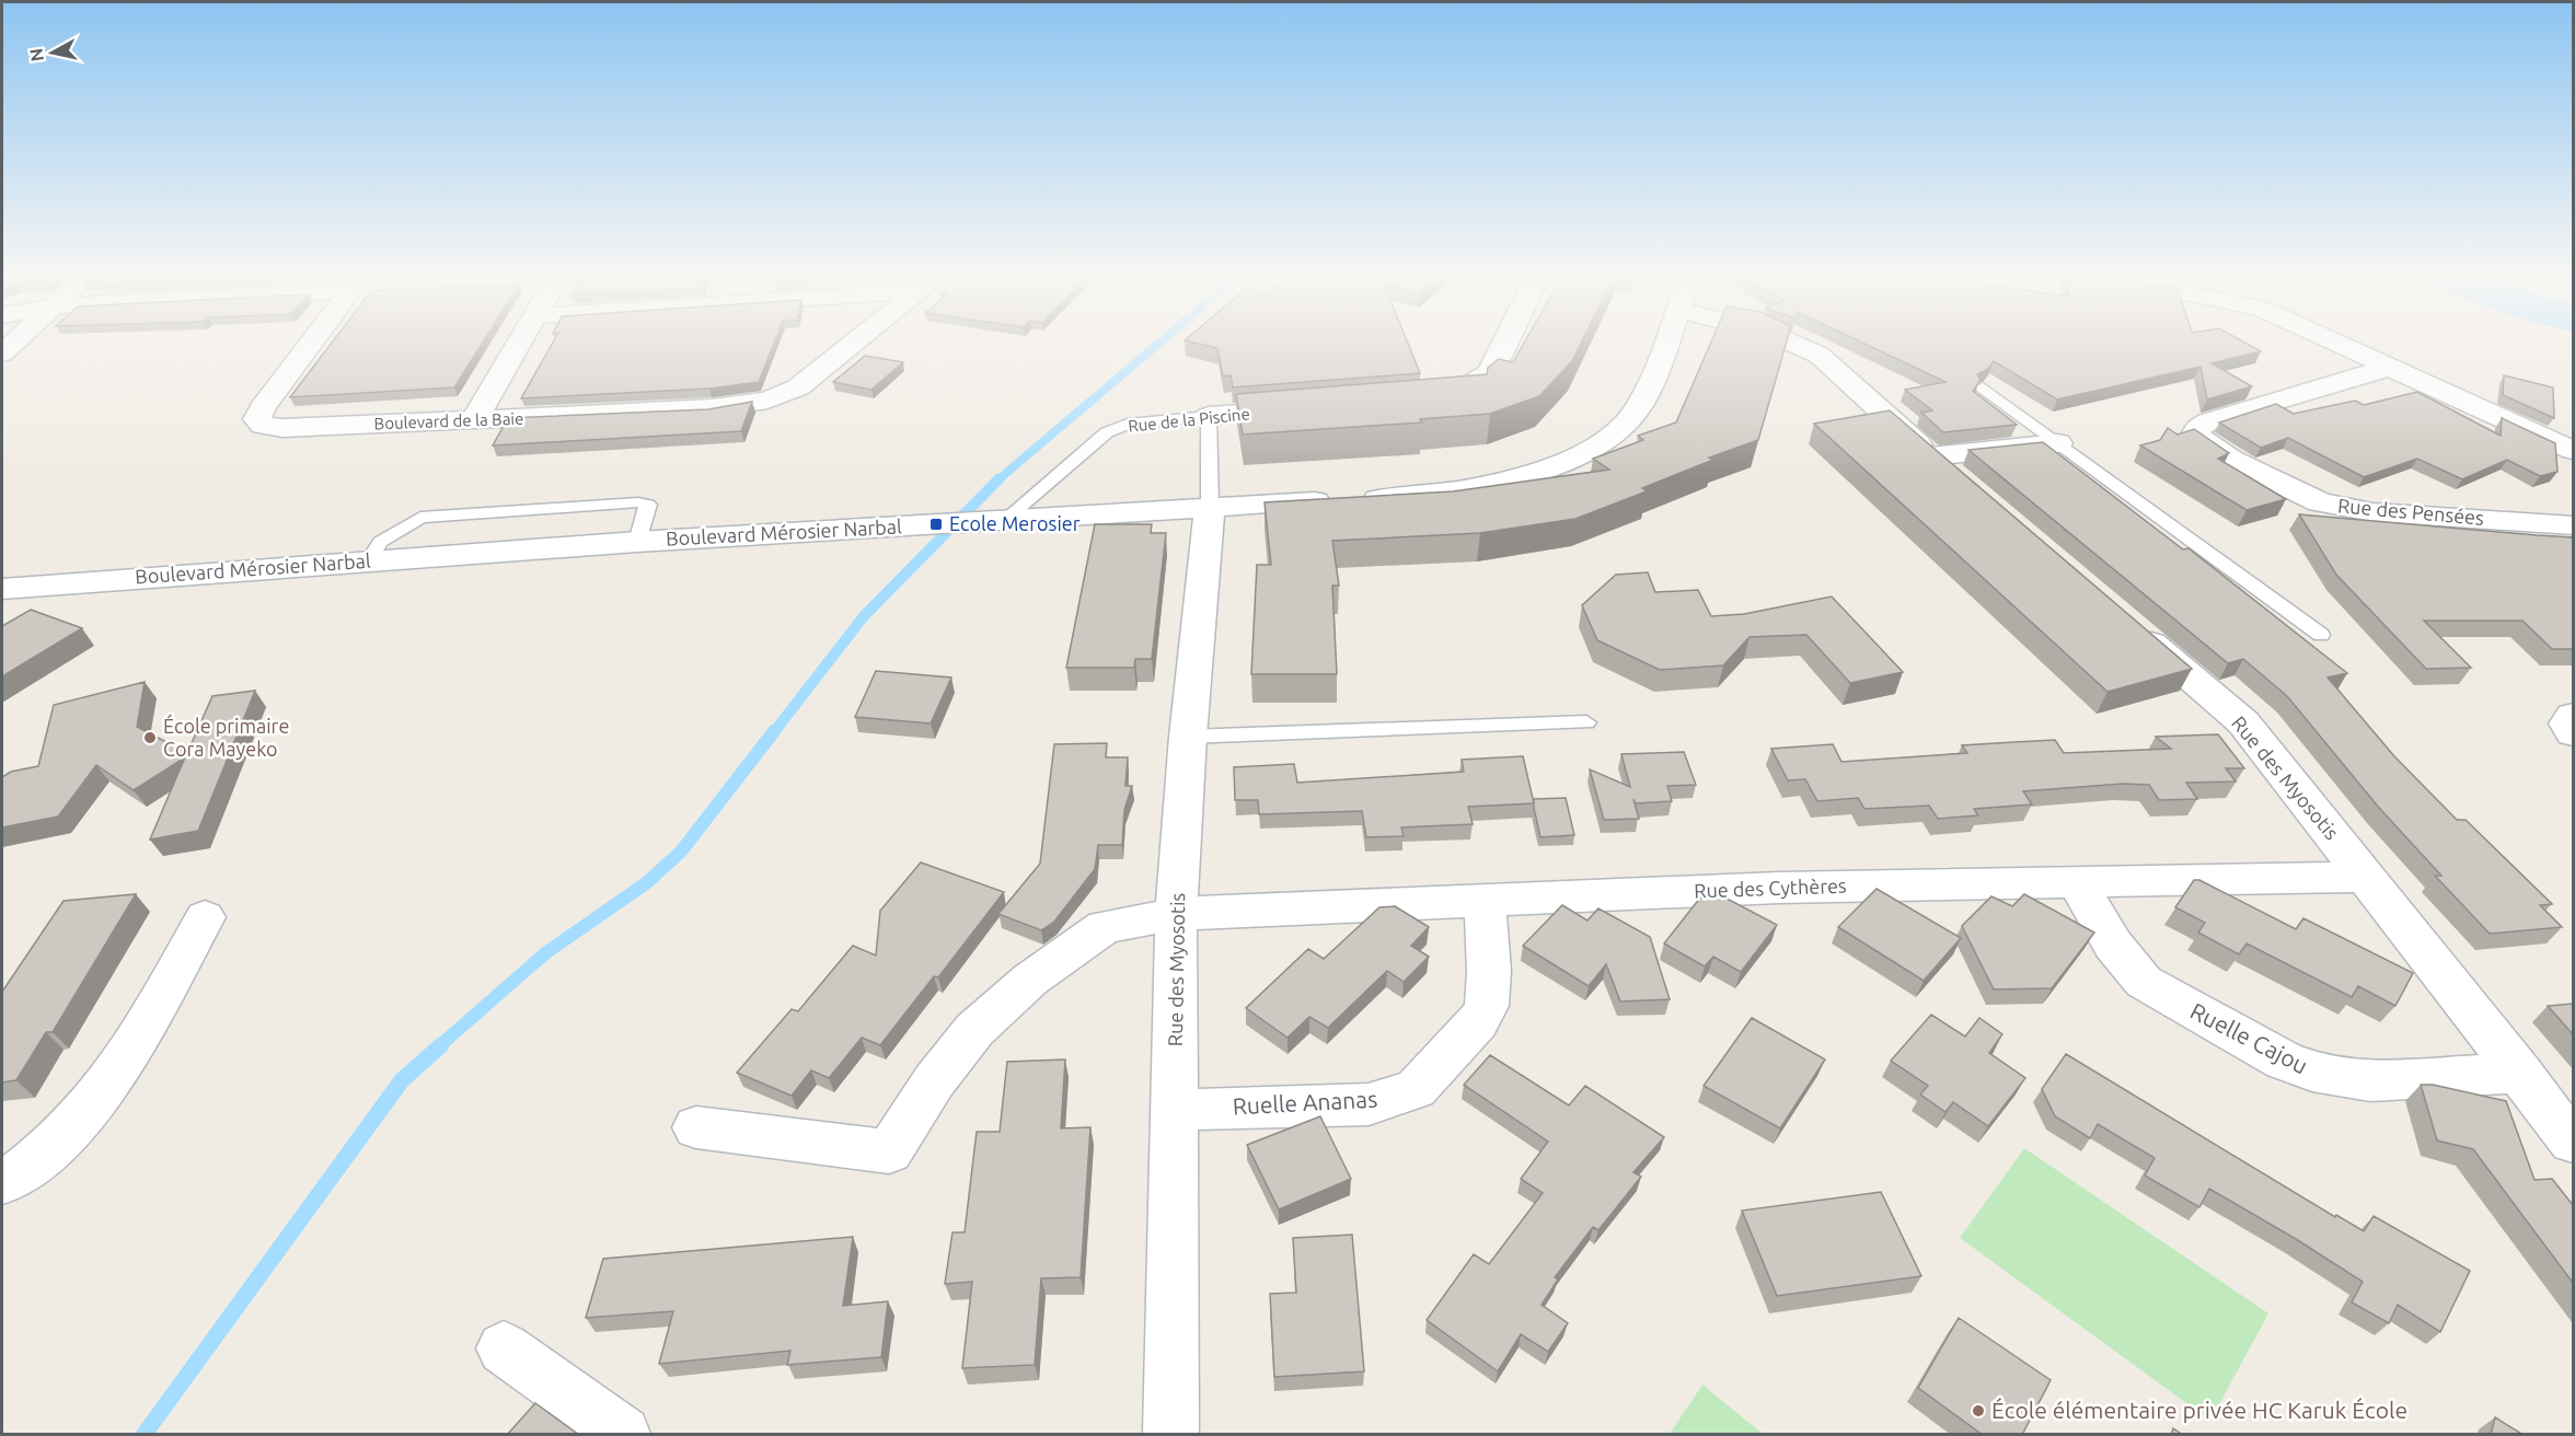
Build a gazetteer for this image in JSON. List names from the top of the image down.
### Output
{
  "streets": {
    "street": [
      "Rue de la Piscine",
      "Boulevard de la Baie",
      "Rue des Pensées",
      "Boulevard Mérosier Narbal",
      "Rue des Myosotis",
      "Rue des Cythères",
      "Ruelle Cajou",
      "Ruelle Ananas"
    ]
  },
  "crossings": [
    ["Rue de la Piscine", "Boulevard Mérosier Narbal"],
    ["Boulevard Mérosier Narbal", "Rue des Myosotis"],
    ["Rue des Myosotis", "Rue des Cythères"],
    ["Rue des Myosotis", "Ruelle Cajou"],
    ["Rue des Myosotis", "Ruelle Ananas"],
    ["Rue des Cythères", "Ruelle Cajou"],
    ["Rue des Cythères", "Ruelle Ananas"]
  ],
  "places": {
    "transit": ["Ecole Merosier"],
    "other": ["École primaire Cora Mayeko", "École élémentaire privée HC Karuk École"]
  },
  "north": "left"
}
